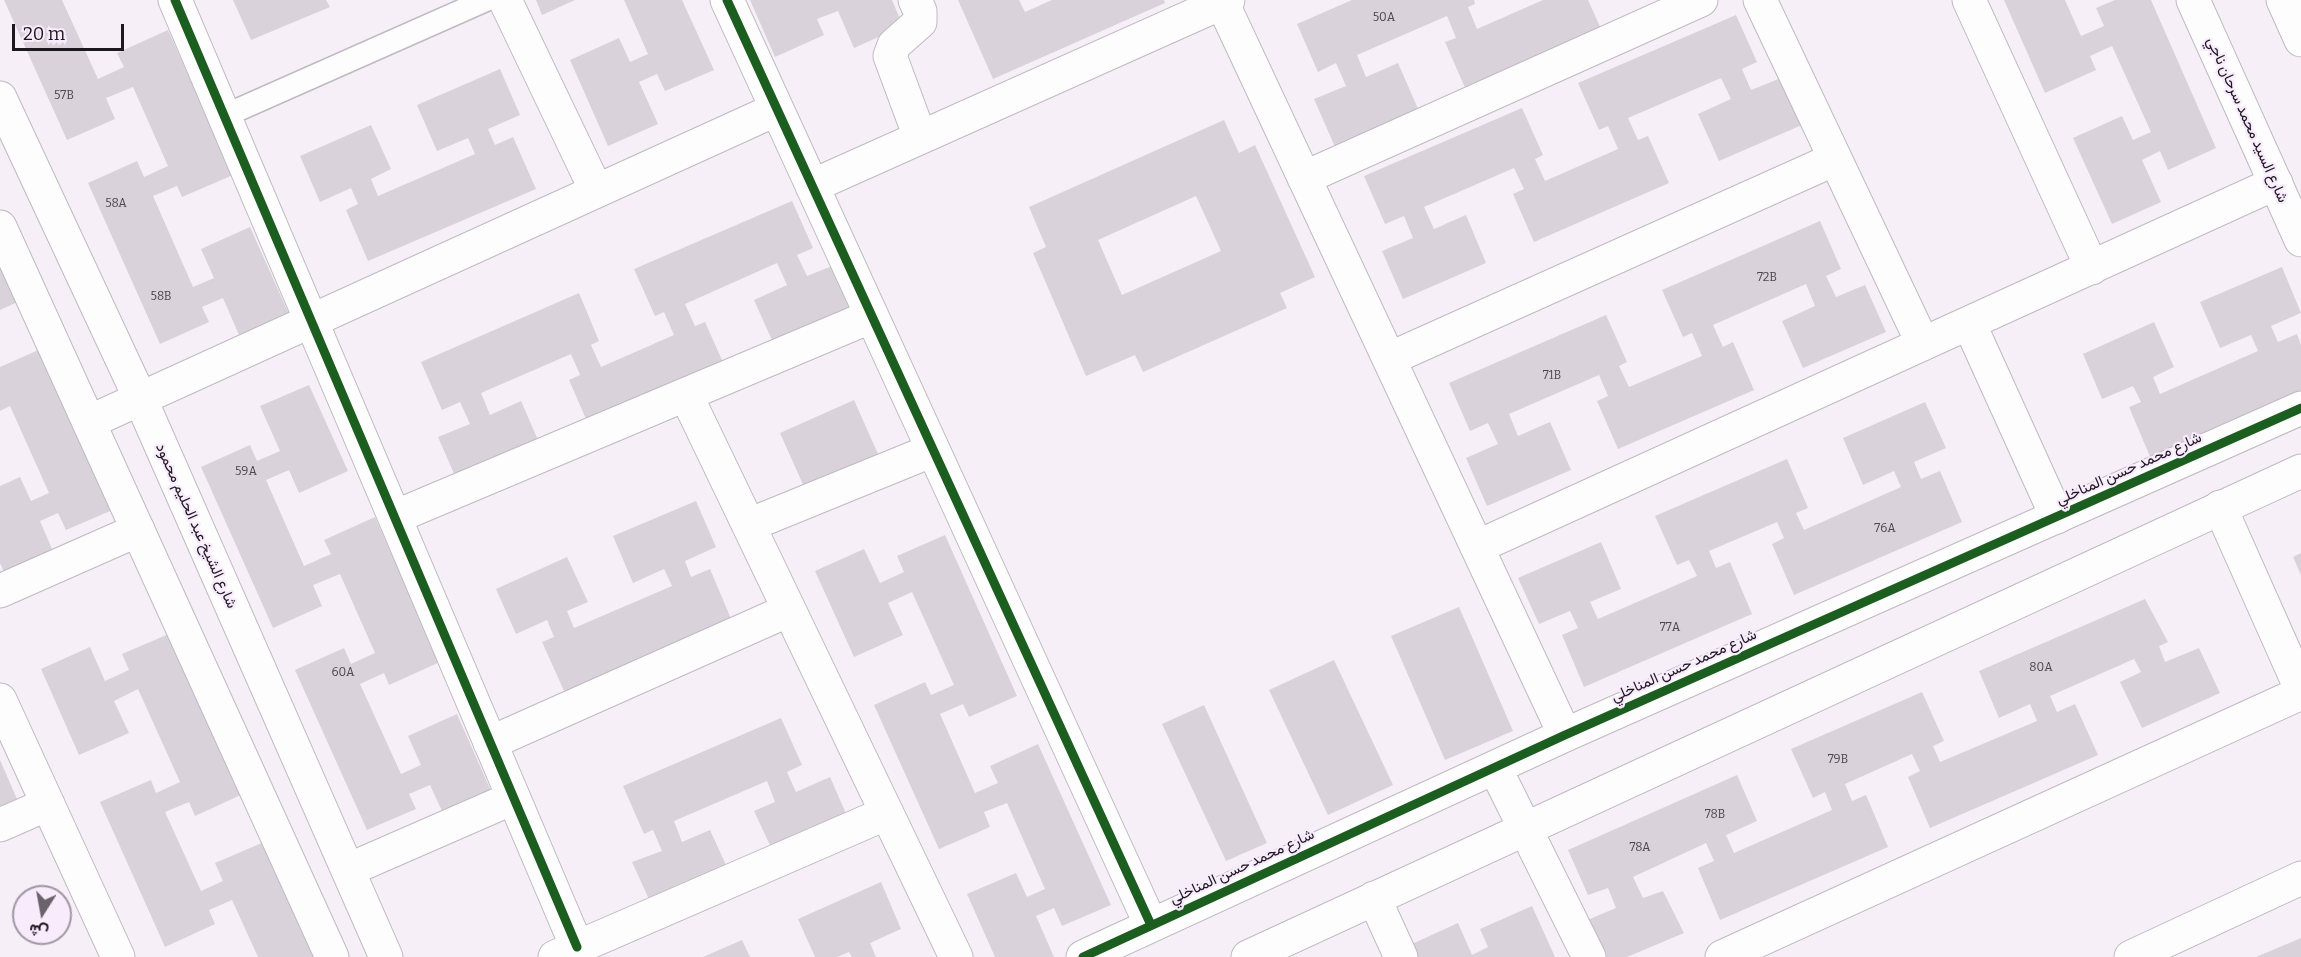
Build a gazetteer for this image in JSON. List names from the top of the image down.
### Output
{
  "streets": {
    "street": ["شارع السيد محمد سرحان ناجي", "شارع محمد حسن المناخلي", "شارع الشيخ عبد الحليم محمود"]
  },
  "house_numbers": [
    "50A",
    "57B",
    "58A",
    "72B",
    "58B",
    "71B",
    "59A",
    "76A",
    "77A",
    "80A",
    "60A",
    "79B",
    "78B",
    "78A"
  ],
  "scale_bar": "20 m",
  "north": "bottom"
}
